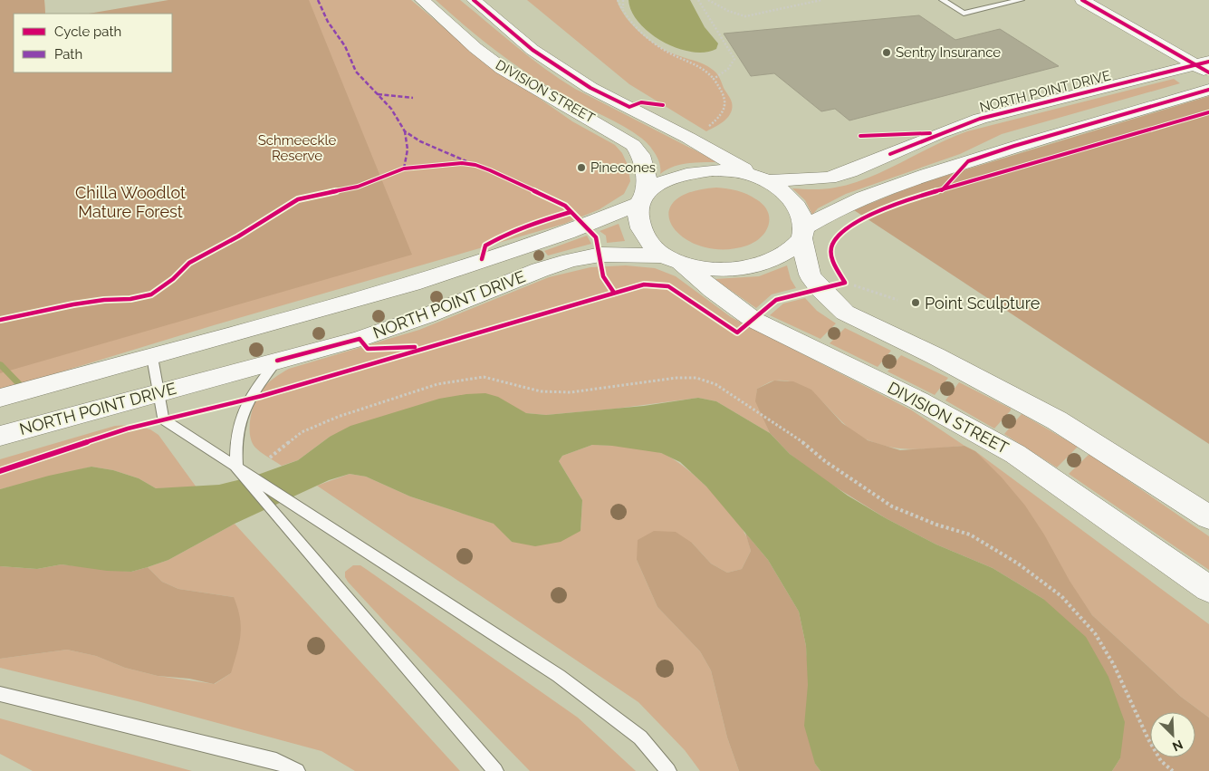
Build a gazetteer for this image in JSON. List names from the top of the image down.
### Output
{
  "streets": {
    "street": ["DIVISION STREET", "NORTH POINT DRIVE"]
  },
  "crossings": [
    ["DIVISION STREET", "NORTH POINT DRIVE"]
  ],
  "parks": ["Schmeeckle Reserve", "Chilla Woodlot Mature Forest"],
  "places": ["Sentry Insurance", "Pinecones", "Point Sculpture"],
  "legend": ["Cycle path", "Path"],
  "north": "bottom right"
}
